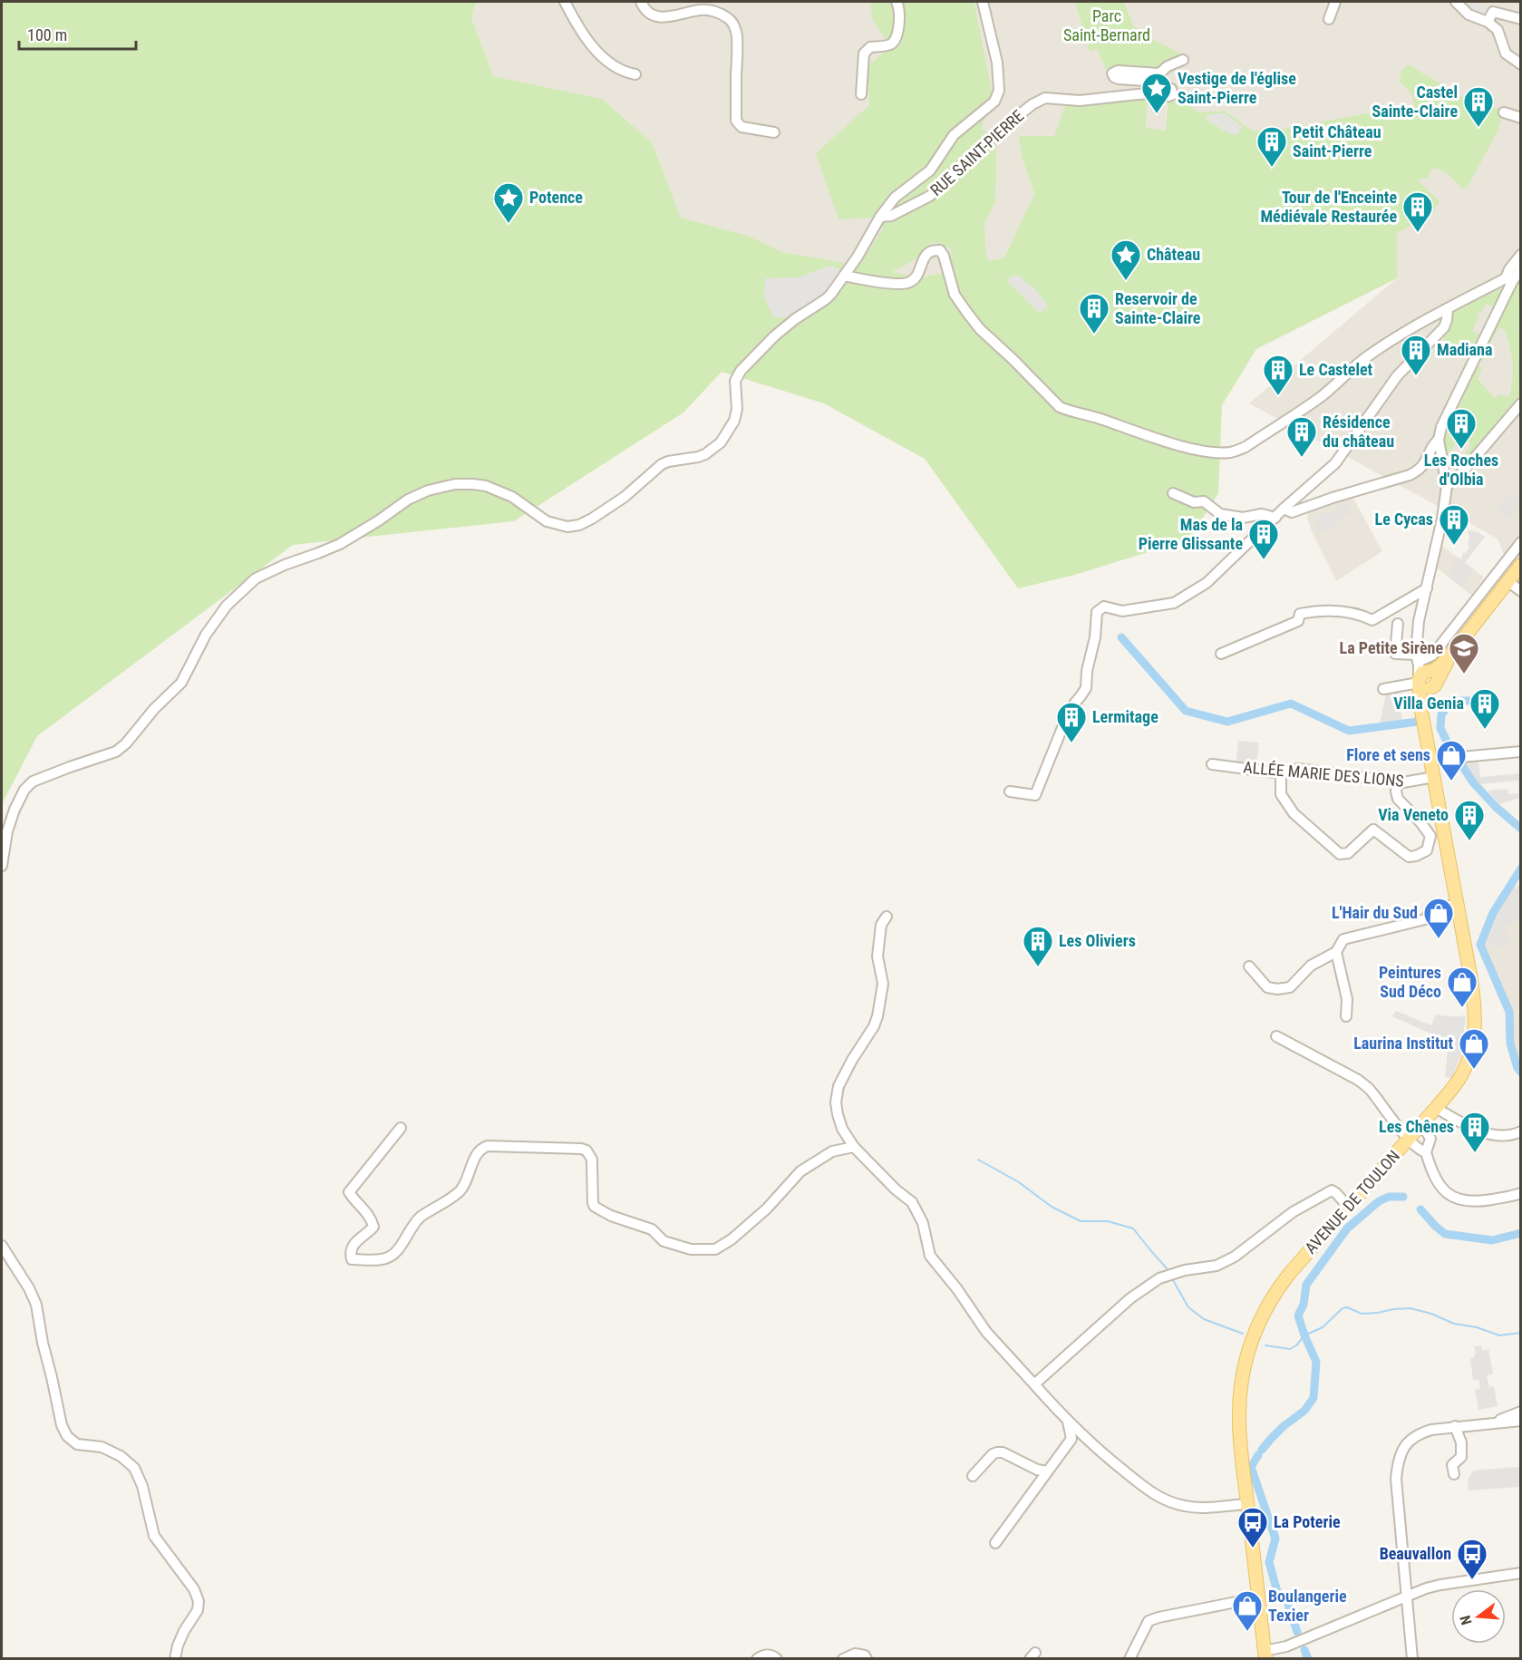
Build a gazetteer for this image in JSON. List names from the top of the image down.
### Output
{
  "streets": {
    "main road": ["AVENUE DE TOULON"],
    "street": ["RUE SAINT-PIERRE", "ALLÉE MARIE DES LIONS"]
  },
  "crossings": [
    ["ALLÉE MARIE DES LIONS", "AVENUE DE TOULON"]
  ],
  "parks": ["Parc Saint-Bernard"],
  "places": {
    "place": ["Vestige de l'église Saint-Pierre", "Potence", "Château"],
    "building": [
      "Castel Sainte-Claire",
      "Petit Château Saint-Pierre",
      "Tour de l'Enceinte Médiévale Restaurée",
      "Reservoir de Sainte-Claire",
      "Madiana",
      "Le Castelet",
      "Les Roches d'Olbia",
      "Résidence du château",
      "Le Cycas",
      "Mas de la Pierre Glissante",
      "Villa Genia",
      "Lermitage",
      "Via Veneto",
      "Les Oliviers",
      "Les Chênes"
    ],
    "school or university": ["La Petite Sirène"],
    "shop": [
      "Flore et sens",
      "L'Hair du Sud",
      "Peintures Sud Déco",
      "Laurina Institut",
      "Boulangerie Texier"
    ],
    "bus stop": ["La Poterie", "Beauvallon"]
  },
  "scale_bar": "100 m",
  "north": "left"
}
